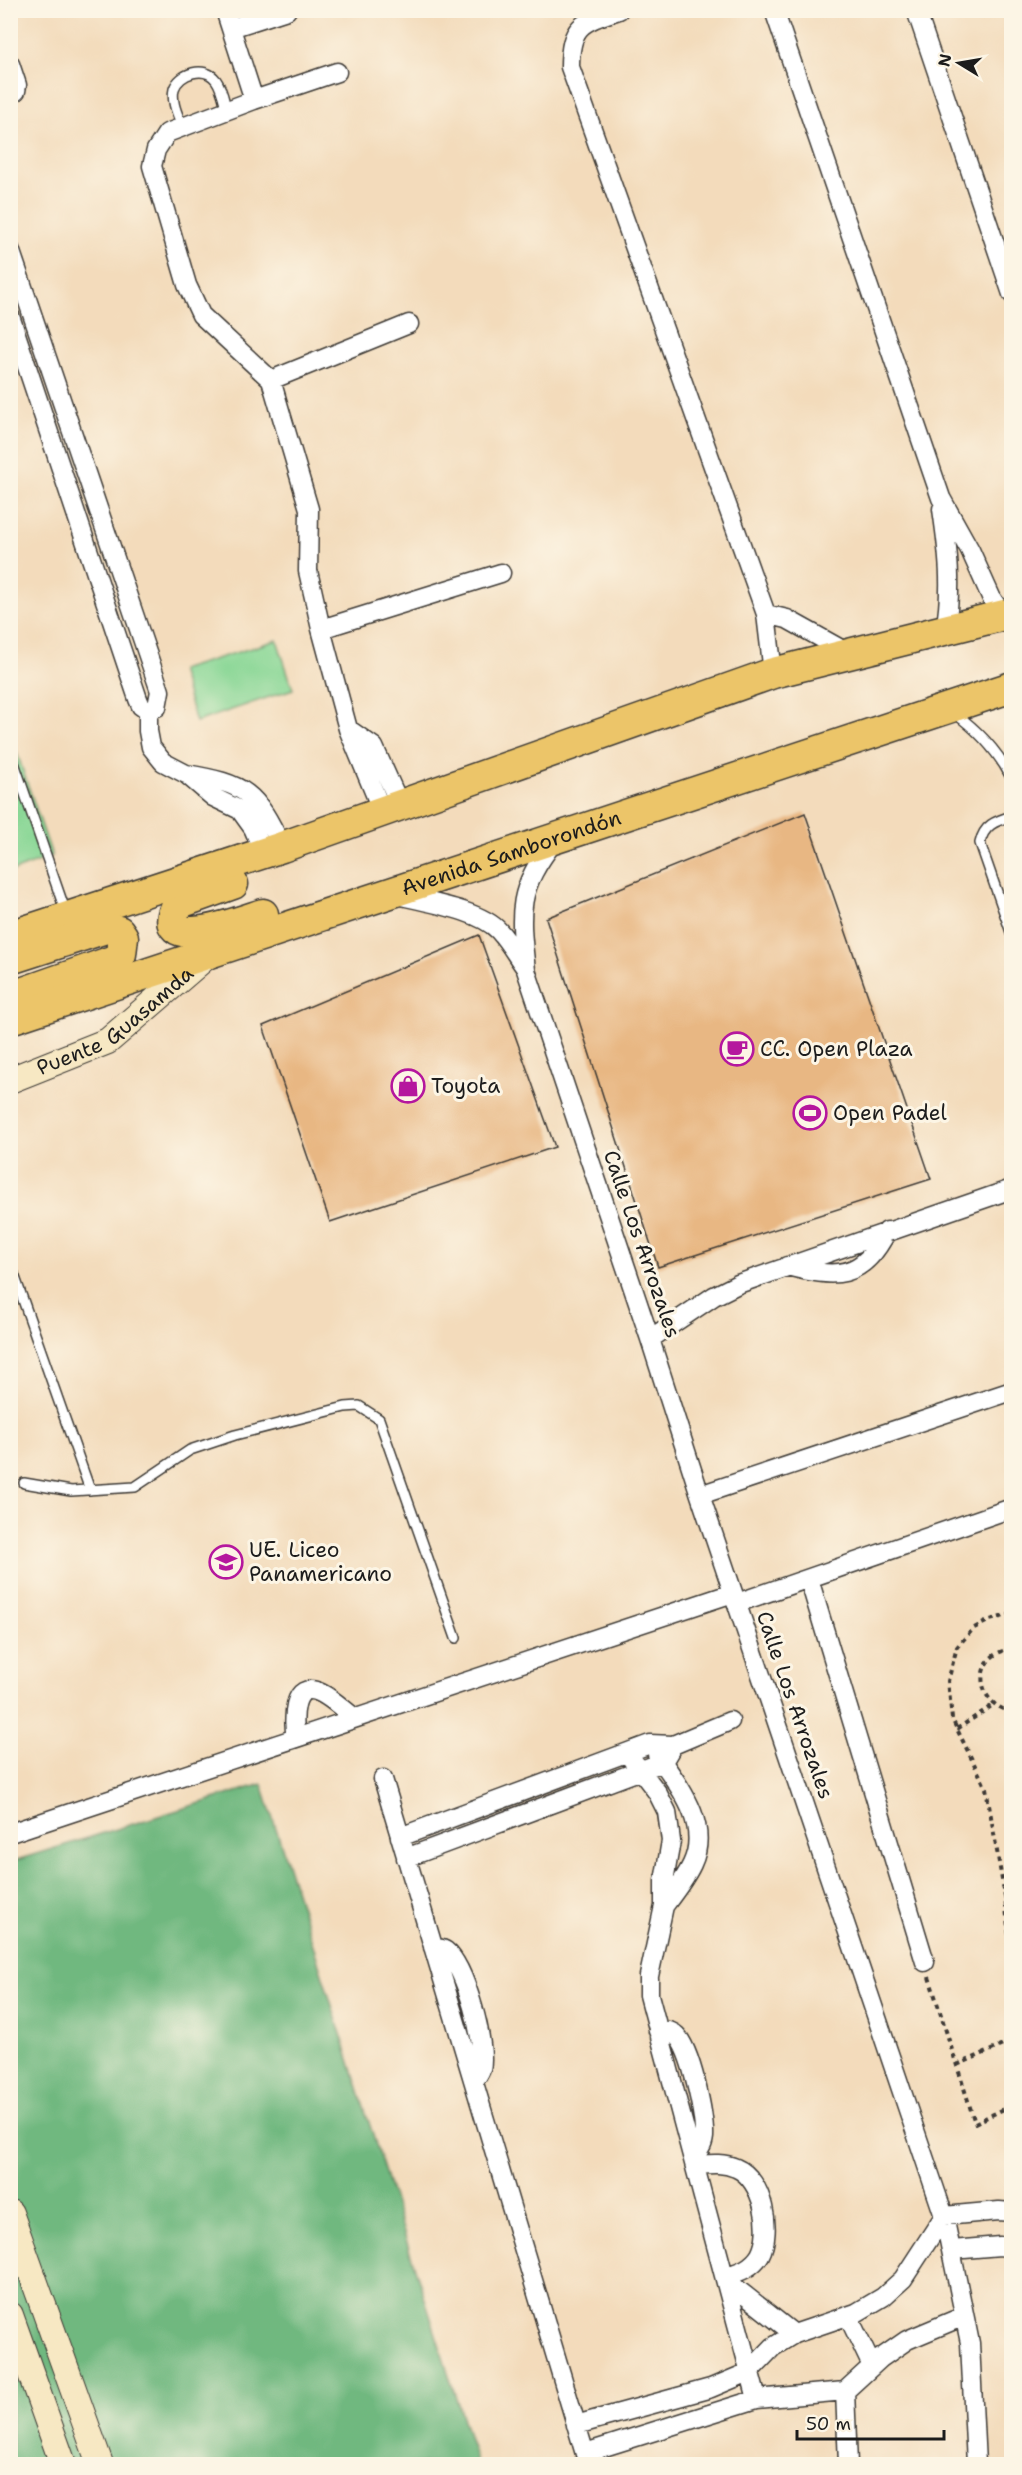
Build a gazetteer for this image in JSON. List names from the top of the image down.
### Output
{
  "streets": {
    "highway": ["Avenida Samborondón"],
    "main road": ["Puente Guasamda"],
    "street": ["Calle Los Arrozales"]
  },
  "crossings": [
    ["Avenida Samborondón", "Puente Guasamda"],
    ["Avenida Samborondón", "Calle Los Arrozales"]
  ],
  "places": {
    "cafe": ["CC. Open Plaza"],
    "shop": ["Toyota"],
    "sports": ["Open Padel"],
    "school or university": ["UE. Liceo Panamericano"]
  },
  "scale_bar": "50 m",
  "north": "left"
}
